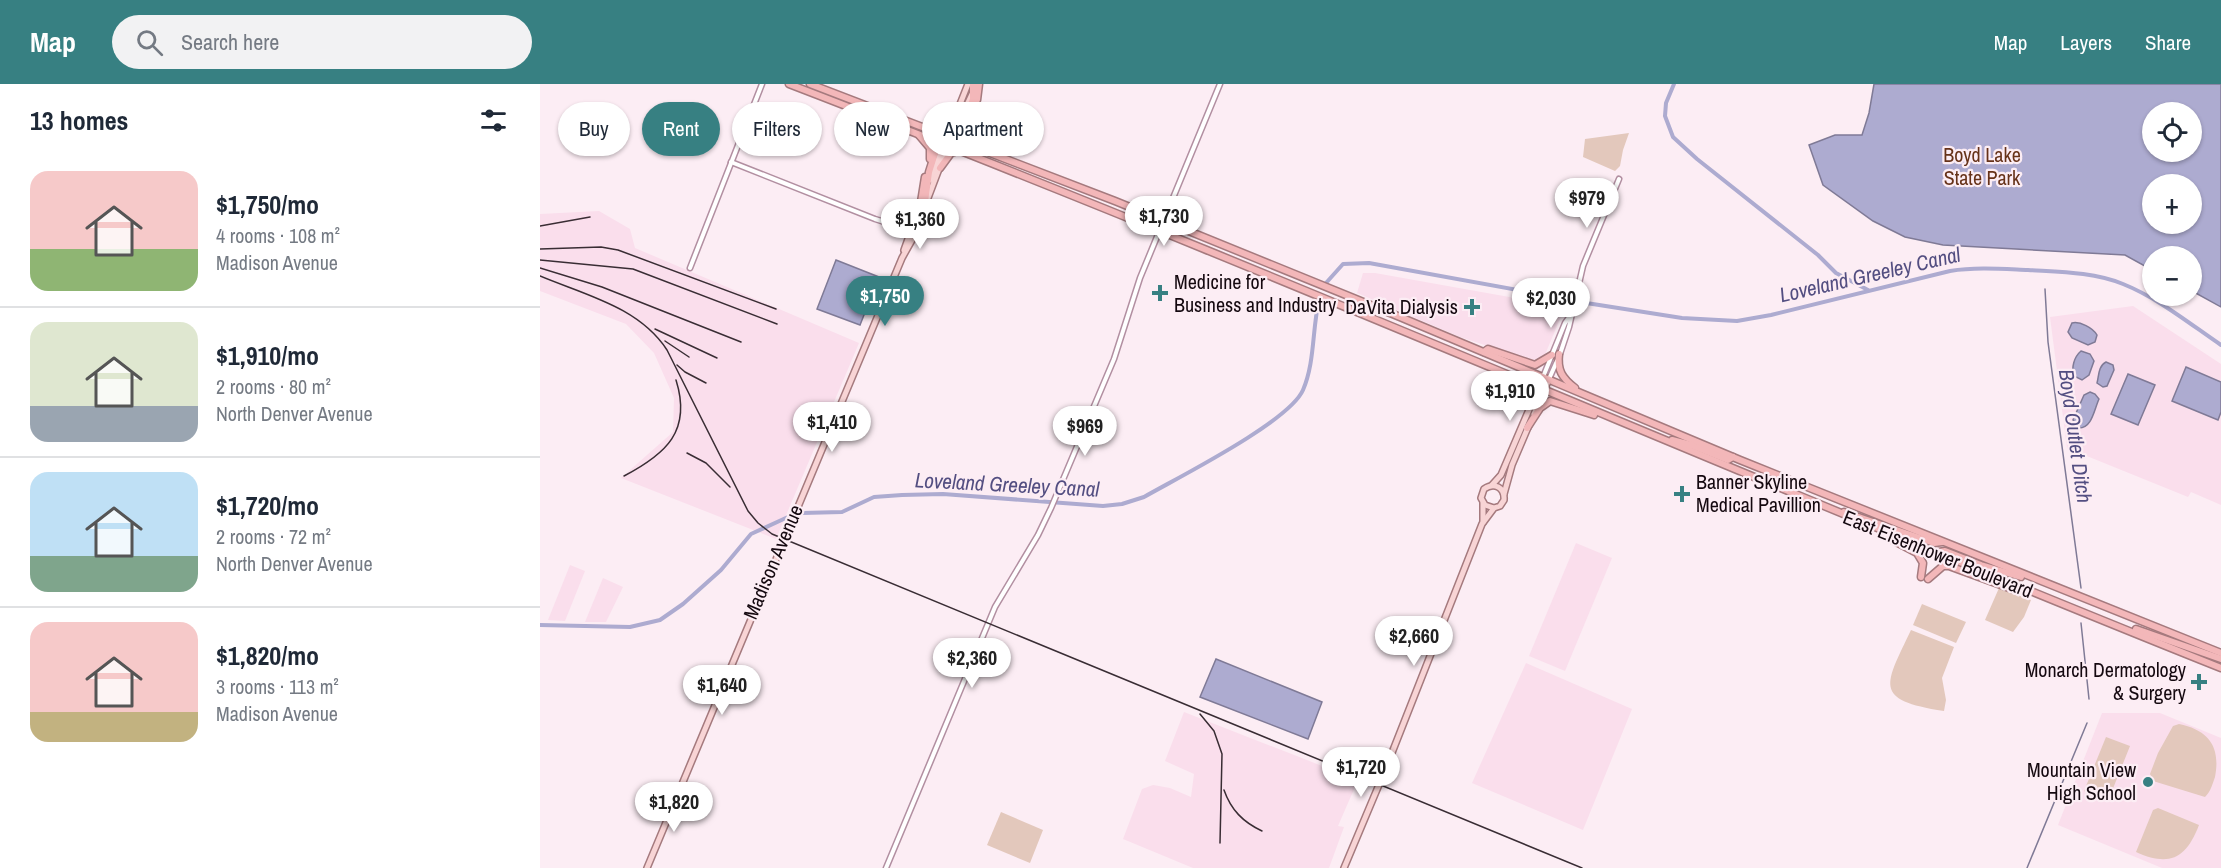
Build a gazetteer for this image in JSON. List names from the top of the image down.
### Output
{
  "streets": {
    "highway": ["East Eisenhower Boulevard"],
    "main road": ["Madison Avenue"]
  },
  "water": ["Loveland Greeley Canal", "Boyd Outlet Ditch"],
  "parks": ["Boyd Lake State Park"],
  "places": {
    "health": [
      "Medicine for Business and Industry",
      "DaVita Dialysis",
      "Banner Skyline Medical Pavillion",
      "Monarch Dermatology & Surgery"
    ],
    "other": ["Mountain View High School"]
  },
  "page": {
    "header": "Map",
    "search": "Search here",
    "nav": ["Map", "Layers", "Share"],
    "heading": "13 homes",
    "map_buttons": ["+", "−"],
    "chip": [
      "Buy",
      "Rent",
      "Filters",
      "New",
      "Apartment"
    ],
    "list": [
      {
        "name": "$1,750/mo",
        "note": "4 rooms · 108 m² · Madison Avenue"
      },
      {
        "name": "$1,910/mo",
        "note": "2 rooms · 80 m² · North Denver Avenue"
      },
      {
        "name": "$1,720/mo",
        "note": "2 rooms · 72 m² · North Denver Avenue"
      },
      {
        "name": "$1,820/mo",
        "note": "3 rooms · 113 m² · Madison Avenue"
      }
    ],
    "price": [
      "$979",
      "$1,730",
      "$1,360",
      "$1,750",
      "$2,030",
      "$1,910",
      "$1,410",
      "$969",
      "$2,660",
      "$2,360",
      "$1,640",
      "$1,720",
      "$1,820"
    ]
  }
}
